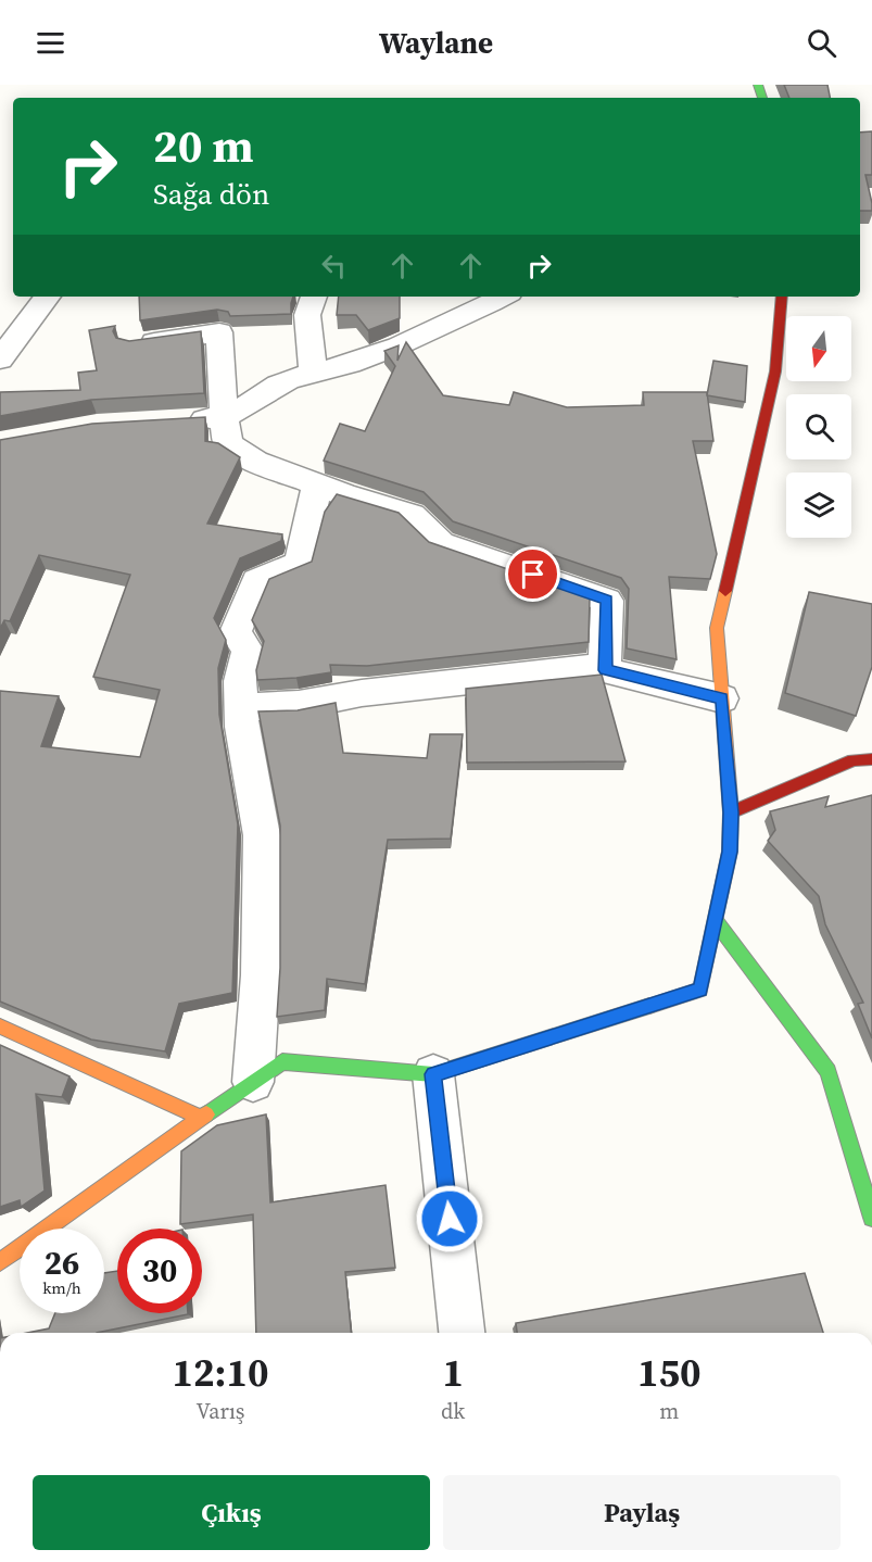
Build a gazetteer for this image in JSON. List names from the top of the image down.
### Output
{
  "north": "bottom",
  "page": {
    "header": "Waylane",
    "turn": ["20 m", "Sağa dön"],
    "speed": "26 km/h",
    "limit": "30",
    "eta": [
      "12:10",
      "Varış",
      "1",
      "dk",
      "150",
      "m"
    ],
    "buttons": ["Çıkış", "Paylaş"]
  }
}
